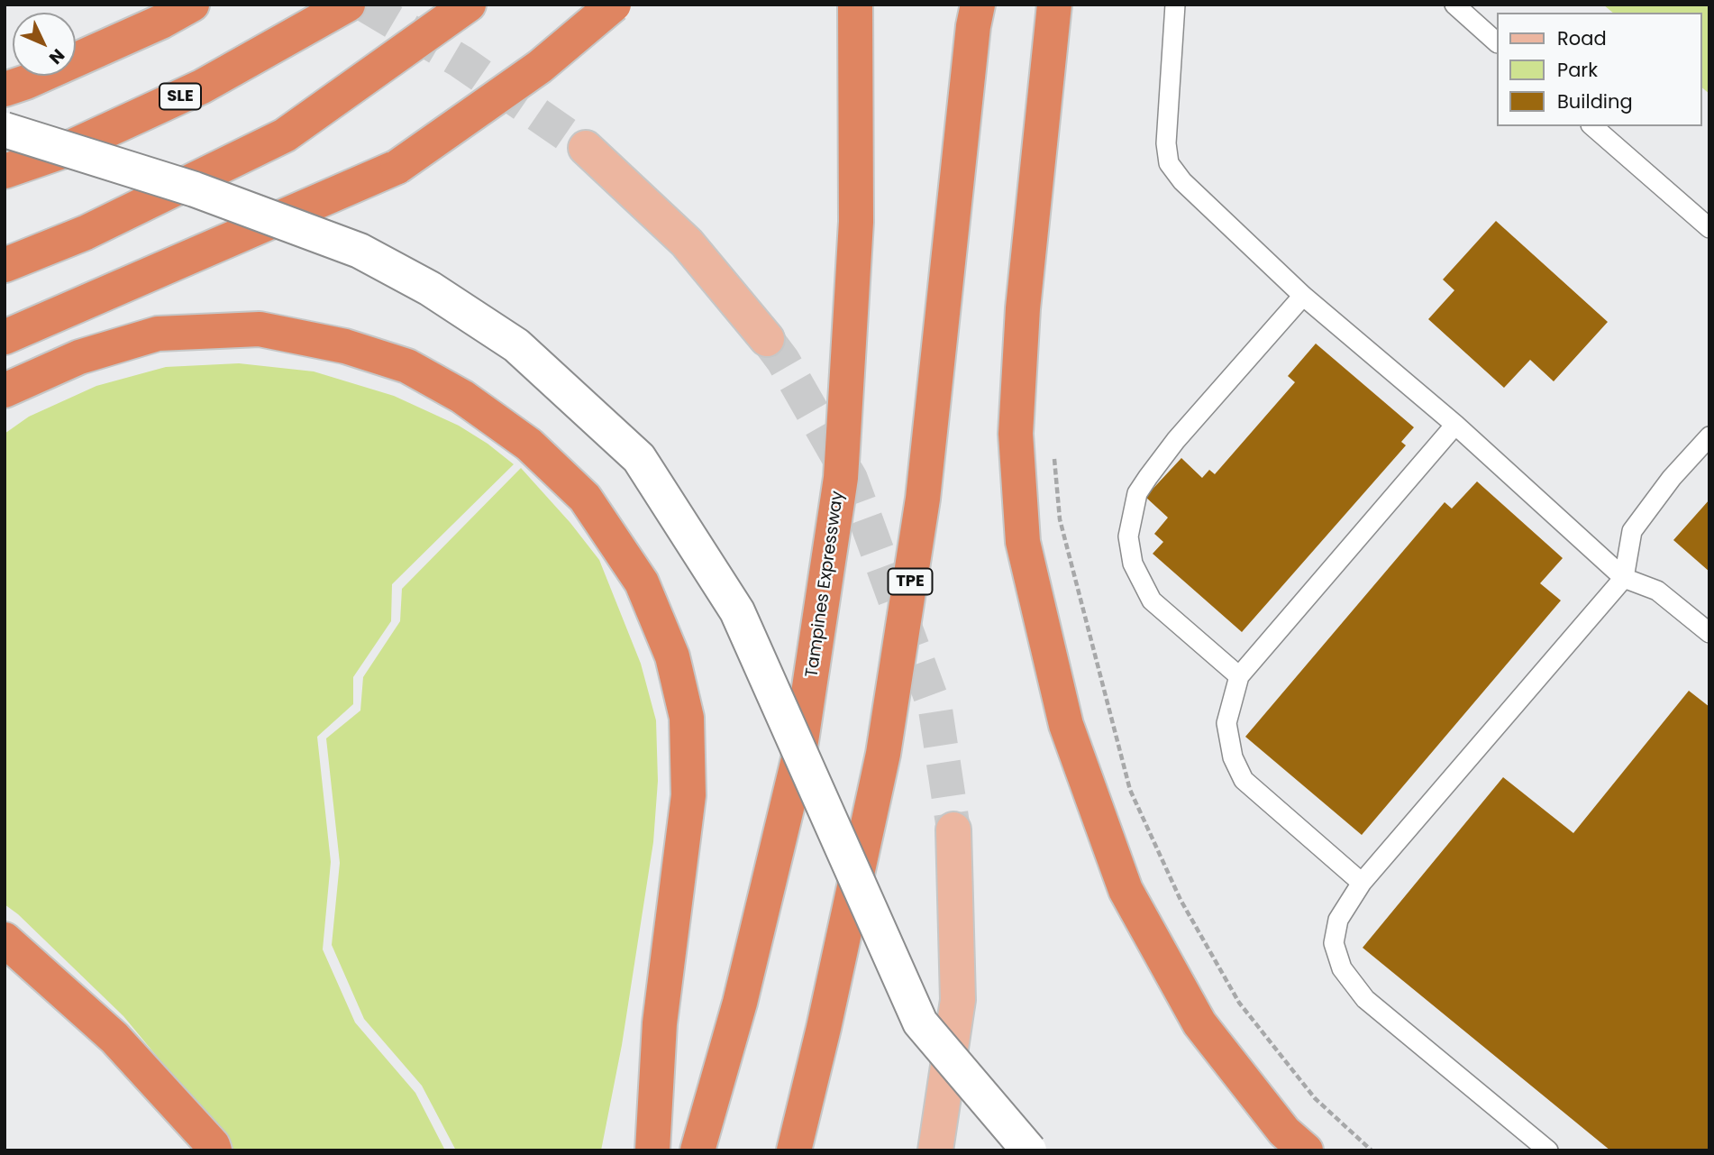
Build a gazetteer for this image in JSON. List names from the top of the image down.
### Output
{
  "streets": {
    "highway": ["SLE", "TPE", "Tampines Expressway"]
  },
  "legend": ["Road", "Park", "Building"],
  "north": "bottom right"
}
